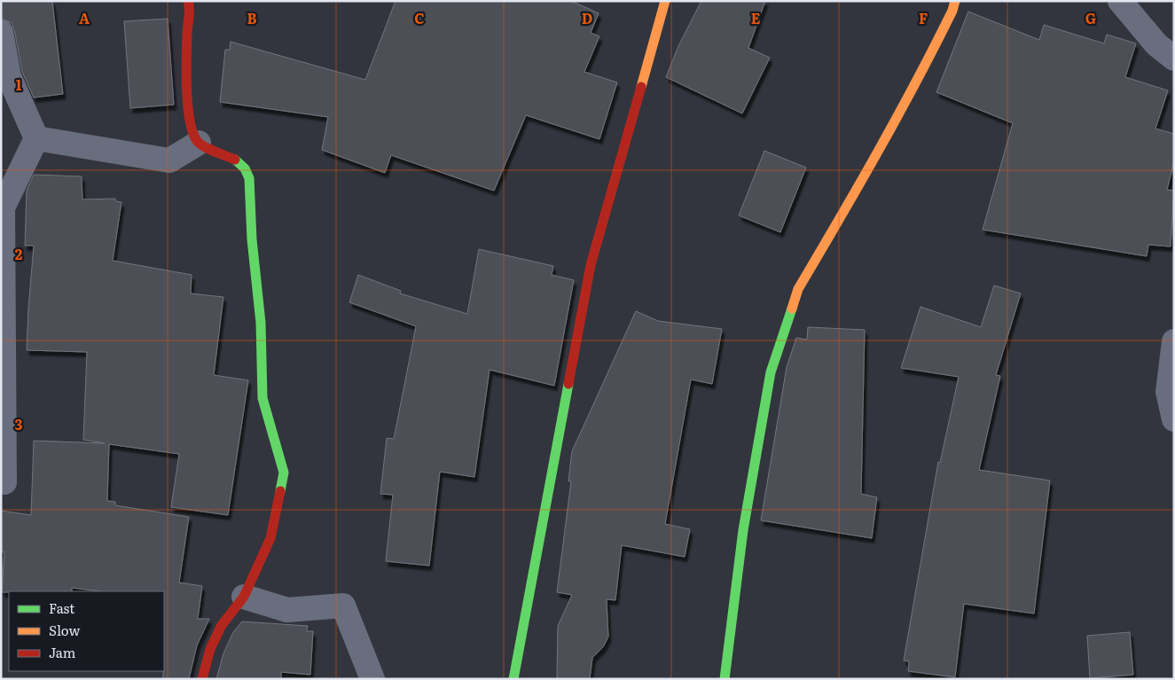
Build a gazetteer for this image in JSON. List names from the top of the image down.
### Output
{
  "legend": ["Fast", "Slow", "Jam"],
  "grid": {
    "columns": [
      "A",
      "B",
      "C",
      "D",
      "E",
      "F",
      "G"
    ],
    "rows": ["1", "2", "3"]
  }
}
